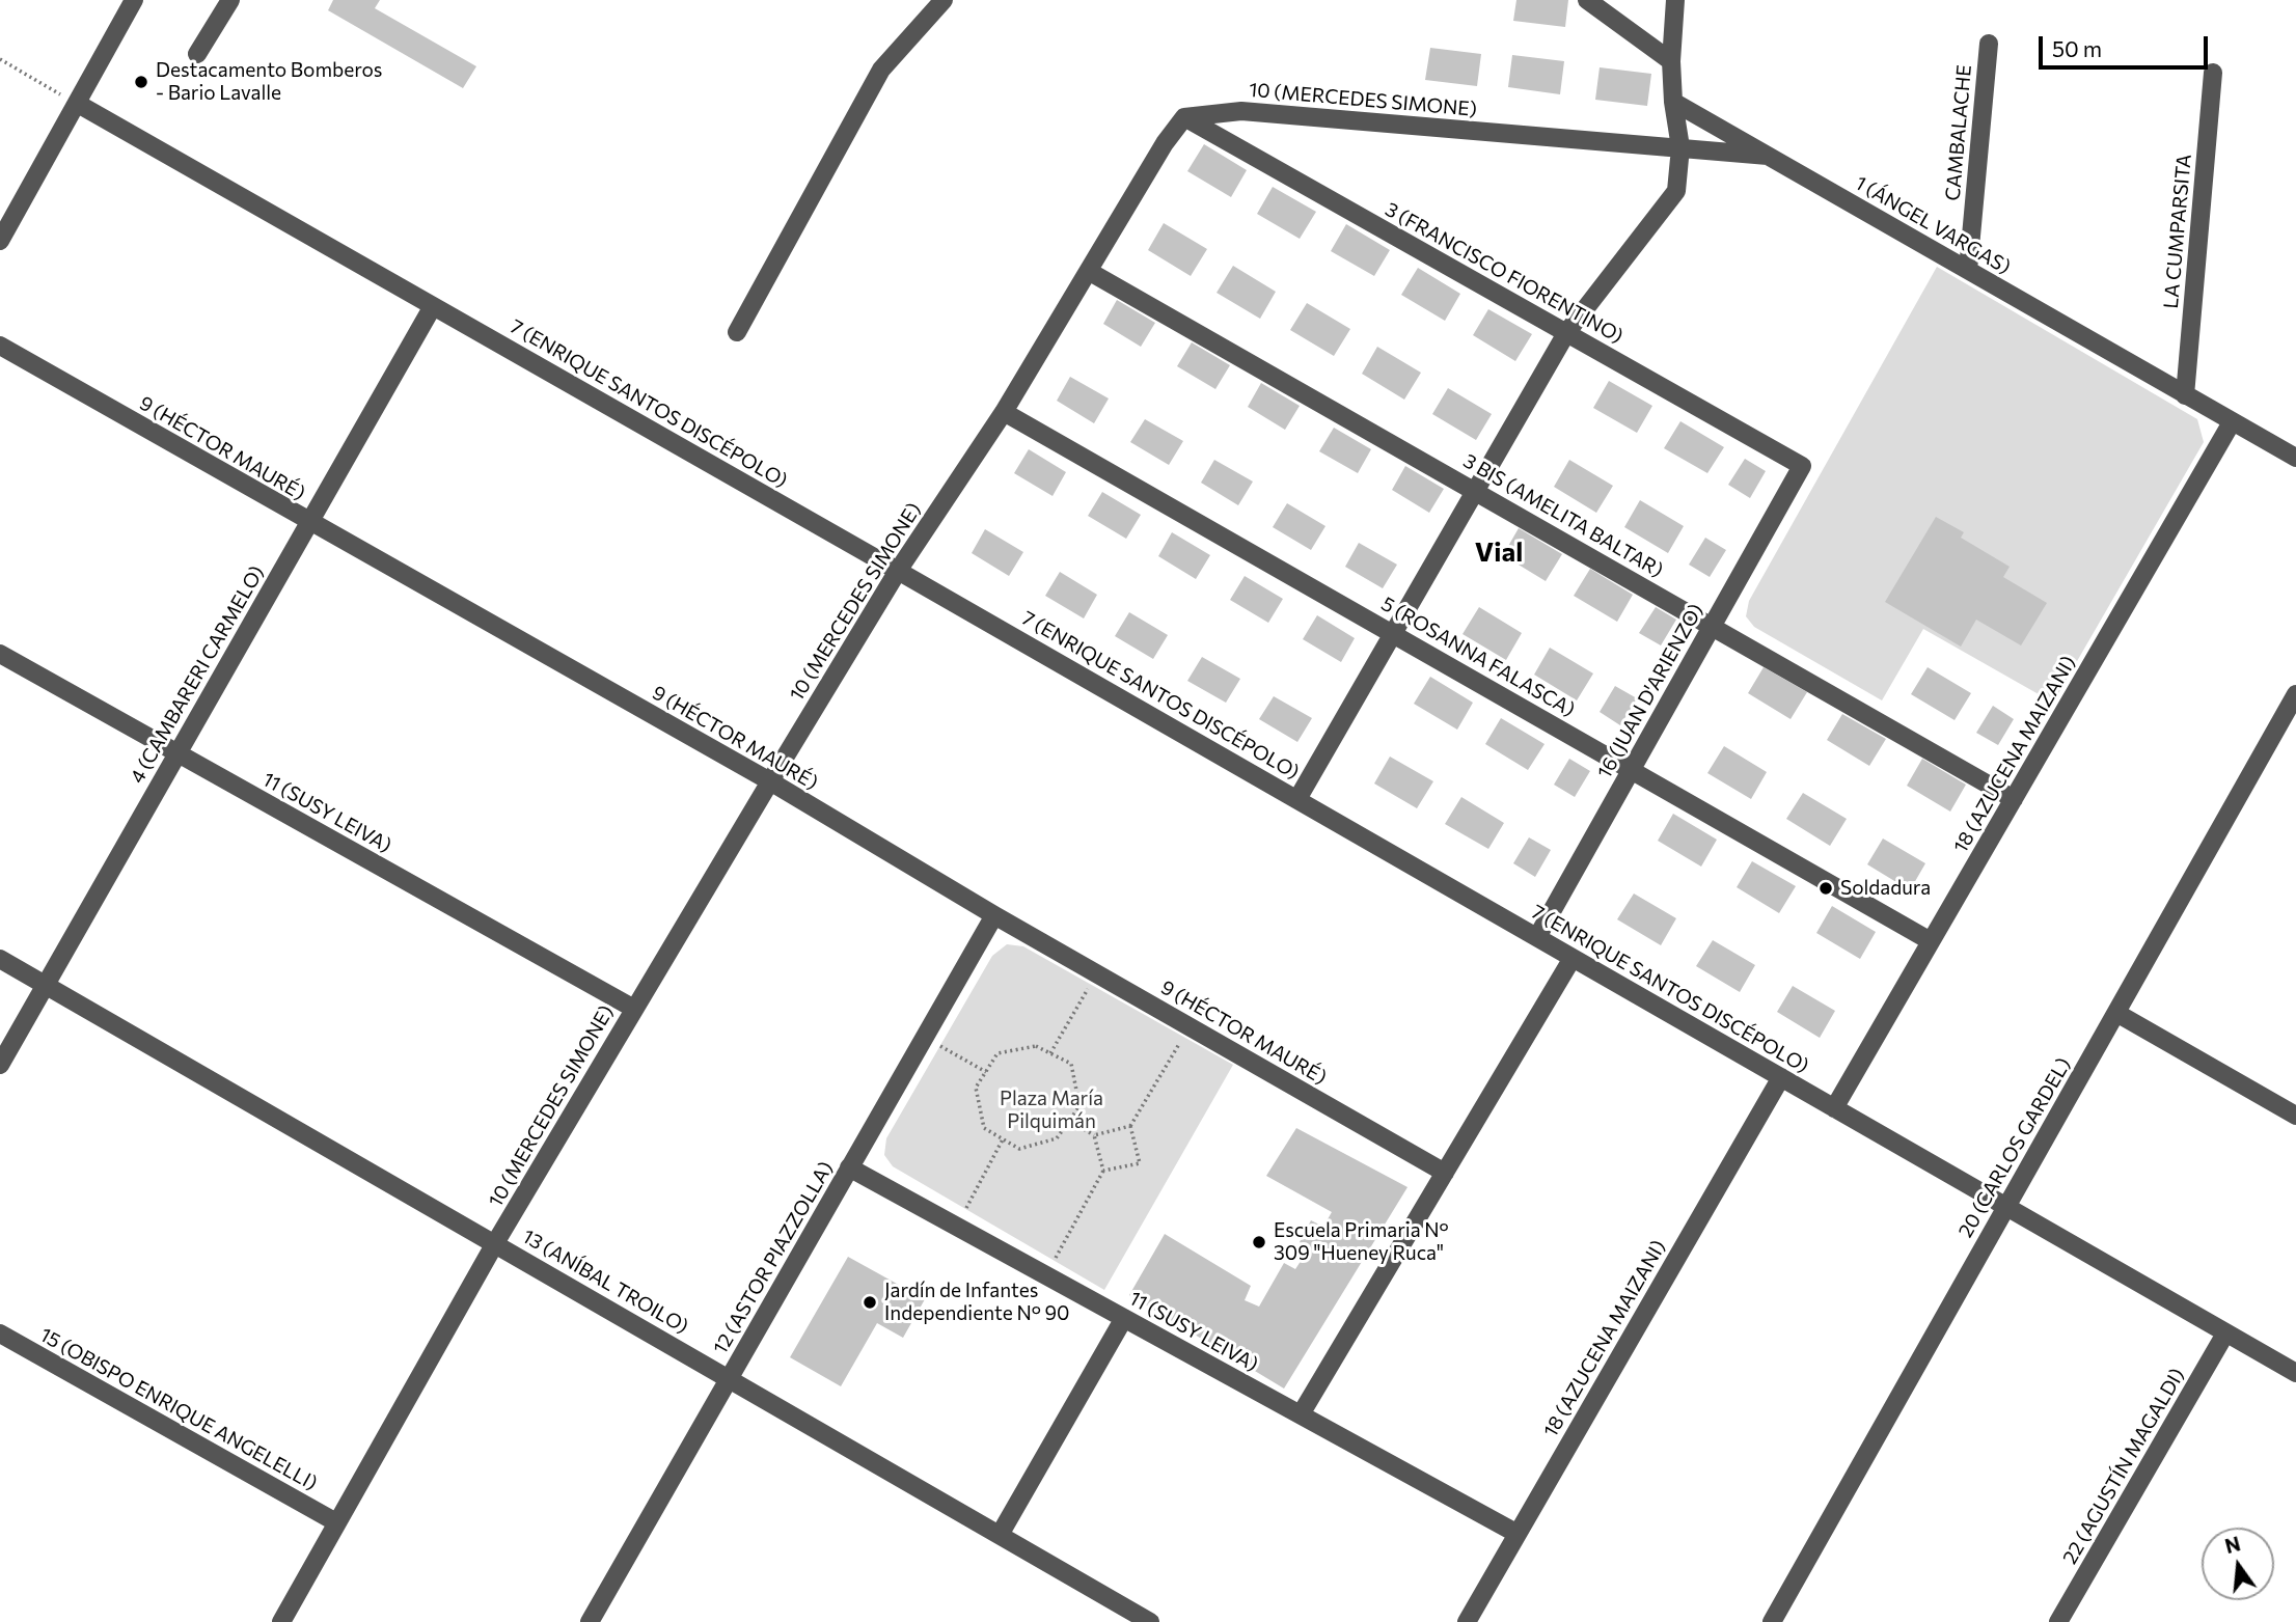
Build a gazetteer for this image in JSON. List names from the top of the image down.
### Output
{
  "streets": {
    "street": [
      "10 (MERCEDES SIMONE)",
      "CAMBALACHE",
      "1 (ÁNGEL VARGAS)",
      "LA CUMPARSITA",
      "3 (FRANCISCO FIORENTINO)",
      "7 (ENRIQUE SANTOS DISCÉPOLO)",
      "9 (HÉCTOR MAURÉ)",
      "3 BIS (AMELITA BALTAR)",
      "5 (ROSANNA FALASCA)",
      "4 (CAMBARERI CARMELO)",
      "16 (JUAN D'ARIENZO)",
      "18 (AZUCENA MAIZANI)",
      "11 (SUSY LEIVA)",
      "20 (CARLOS GARDEL)",
      "12 (ASTOR PIAZZOLLA)",
      "13 (ANÍBAL TROILO)",
      "15 (OBISPO ENRIQUE ANGELELLI)",
      "22 (AGUSTÍN MAGALDI)"
    ]
  },
  "crossings": [
    ["10 (MERCEDES SIMONE)", "1 (ÁNGEL VARGAS)"],
    ["10 (MERCEDES SIMONE)", "3 (FRANCISCO FIORENTINO)"],
    ["10 (MERCEDES SIMONE)", "7 (ENRIQUE SANTOS DISCÉPOLO)"],
    ["10 (MERCEDES SIMONE)", "9 (HÉCTOR MAURÉ)"],
    ["10 (MERCEDES SIMONE)", "3 BIS (AMELITA BALTAR)"],
    ["10 (MERCEDES SIMONE)", "5 (ROSANNA FALASCA)"],
    ["10 (MERCEDES SIMONE)", "11 (SUSY LEIVA)"],
    ["10 (MERCEDES SIMONE)", "13 (ANÍBAL TROILO)"],
    ["10 (MERCEDES SIMONE)", "15 (OBISPO ENRIQUE ANGELELLI)"],
    ["CAMBALACHE", "1 (ÁNGEL VARGAS)"],
    ["1 (ÁNGEL VARGAS)", "LA CUMPARSITA"],
    ["1 (ÁNGEL VARGAS)", "18 (AZUCENA MAIZANI)"],
    ["3 (FRANCISCO FIORENTINO)", "16 (JUAN D'ARIENZO)"],
    ["7 (ENRIQUE SANTOS DISCÉPOLO)", "4 (CAMBARERI CARMELO)"],
    ["7 (ENRIQUE SANTOS DISCÉPOLO)", "16 (JUAN D'ARIENZO)"],
    ["7 (ENRIQUE SANTOS DISCÉPOLO)", "18 (AZUCENA MAIZANI)"],
    ["7 (ENRIQUE SANTOS DISCÉPOLO)", "20 (CARLOS GARDEL)"],
    ["7 (ENRIQUE SANTOS DISCÉPOLO)", "22 (AGUSTÍN MAGALDI)"],
    ["9 (HÉCTOR MAURÉ)", "4 (CAMBARERI CARMELO)"],
    ["9 (HÉCTOR MAURÉ)", "12 (ASTOR PIAZZOLLA)"],
    ["3 BIS (AMELITA BALTAR)", "16 (JUAN D'ARIENZO)"],
    ["3 BIS (AMELITA BALTAR)", "18 (AZUCENA MAIZANI)"],
    ["5 (ROSANNA FALASCA)", "16 (JUAN D'ARIENZO)"],
    ["5 (ROSANNA FALASCA)", "18 (AZUCENA MAIZANI)"],
    ["4 (CAMBARERI CARMELO)", "11 (SUSY LEIVA)"],
    ["4 (CAMBARERI CARMELO)", "13 (ANÍBAL TROILO)"],
    ["18 (AZUCENA MAIZANI)", "11 (SUSY LEIVA)"],
    ["11 (SUSY LEIVA)", "12 (ASTOR PIAZZOLLA)"],
    ["12 (ASTOR PIAZZOLLA)", "13 (ANÍBAL TROILO)"]
  ],
  "districts": ["Vial"],
  "parks": ["Plaza María Pilquimán"],
  "places": [
    "Destacamento Bomberos - Bario Lavalle",
    "Soldadura",
    "Escuela Primaria N° 309 \"Hueney Ruca\"",
    "Jardín de Infantes Independiente N° 90"
  ],
  "scale_bar": "50 m",
  "north": "top"
}
